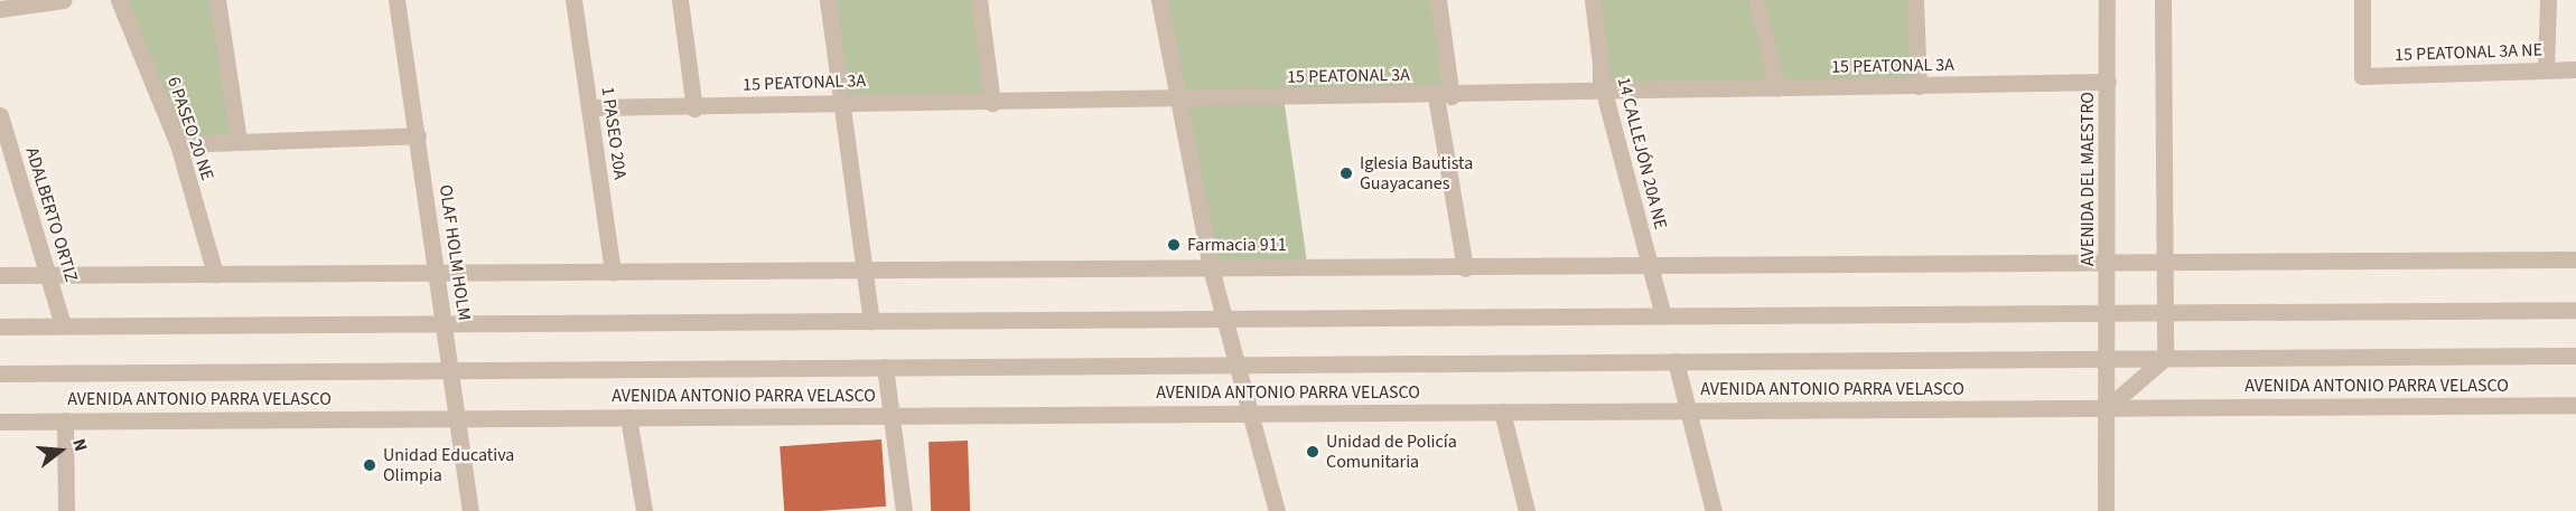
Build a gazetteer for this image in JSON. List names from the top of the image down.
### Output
{
  "streets": {
    "street": [
      "15 PEATONAL 3A NE",
      "15 PEATONAL 3A",
      "6 PASEO 20 NE",
      "1 PASEO 20A",
      "14 CALLEJÓN 20A NE",
      "AVENIDA DEL MAESTRO",
      "ADALBERTO ORTIZ",
      "OLAF HOLM HOLM",
      "AVENIDA ANTONIO PARRA VELASCO"
    ]
  },
  "crossings": [
    ["15 PEATONAL 3A", "1 PASEO 20A"],
    ["15 PEATONAL 3A", "14 CALLEJÓN 20A NE"],
    ["15 PEATONAL 3A", "AVENIDA DEL MAESTRO"],
    ["AVENIDA DEL MAESTRO", "AVENIDA ANTONIO PARRA VELASCO"],
    ["OLAF HOLM HOLM", "AVENIDA ANTONIO PARRA VELASCO"]
  ],
  "places": [
    "Iglesia Bautista Guayacanes",
    "Farmacia 911",
    "Unidad de Policía Comunitaria",
    "Unidad Educativa Olimpia"
  ],
  "north": "right"
}
